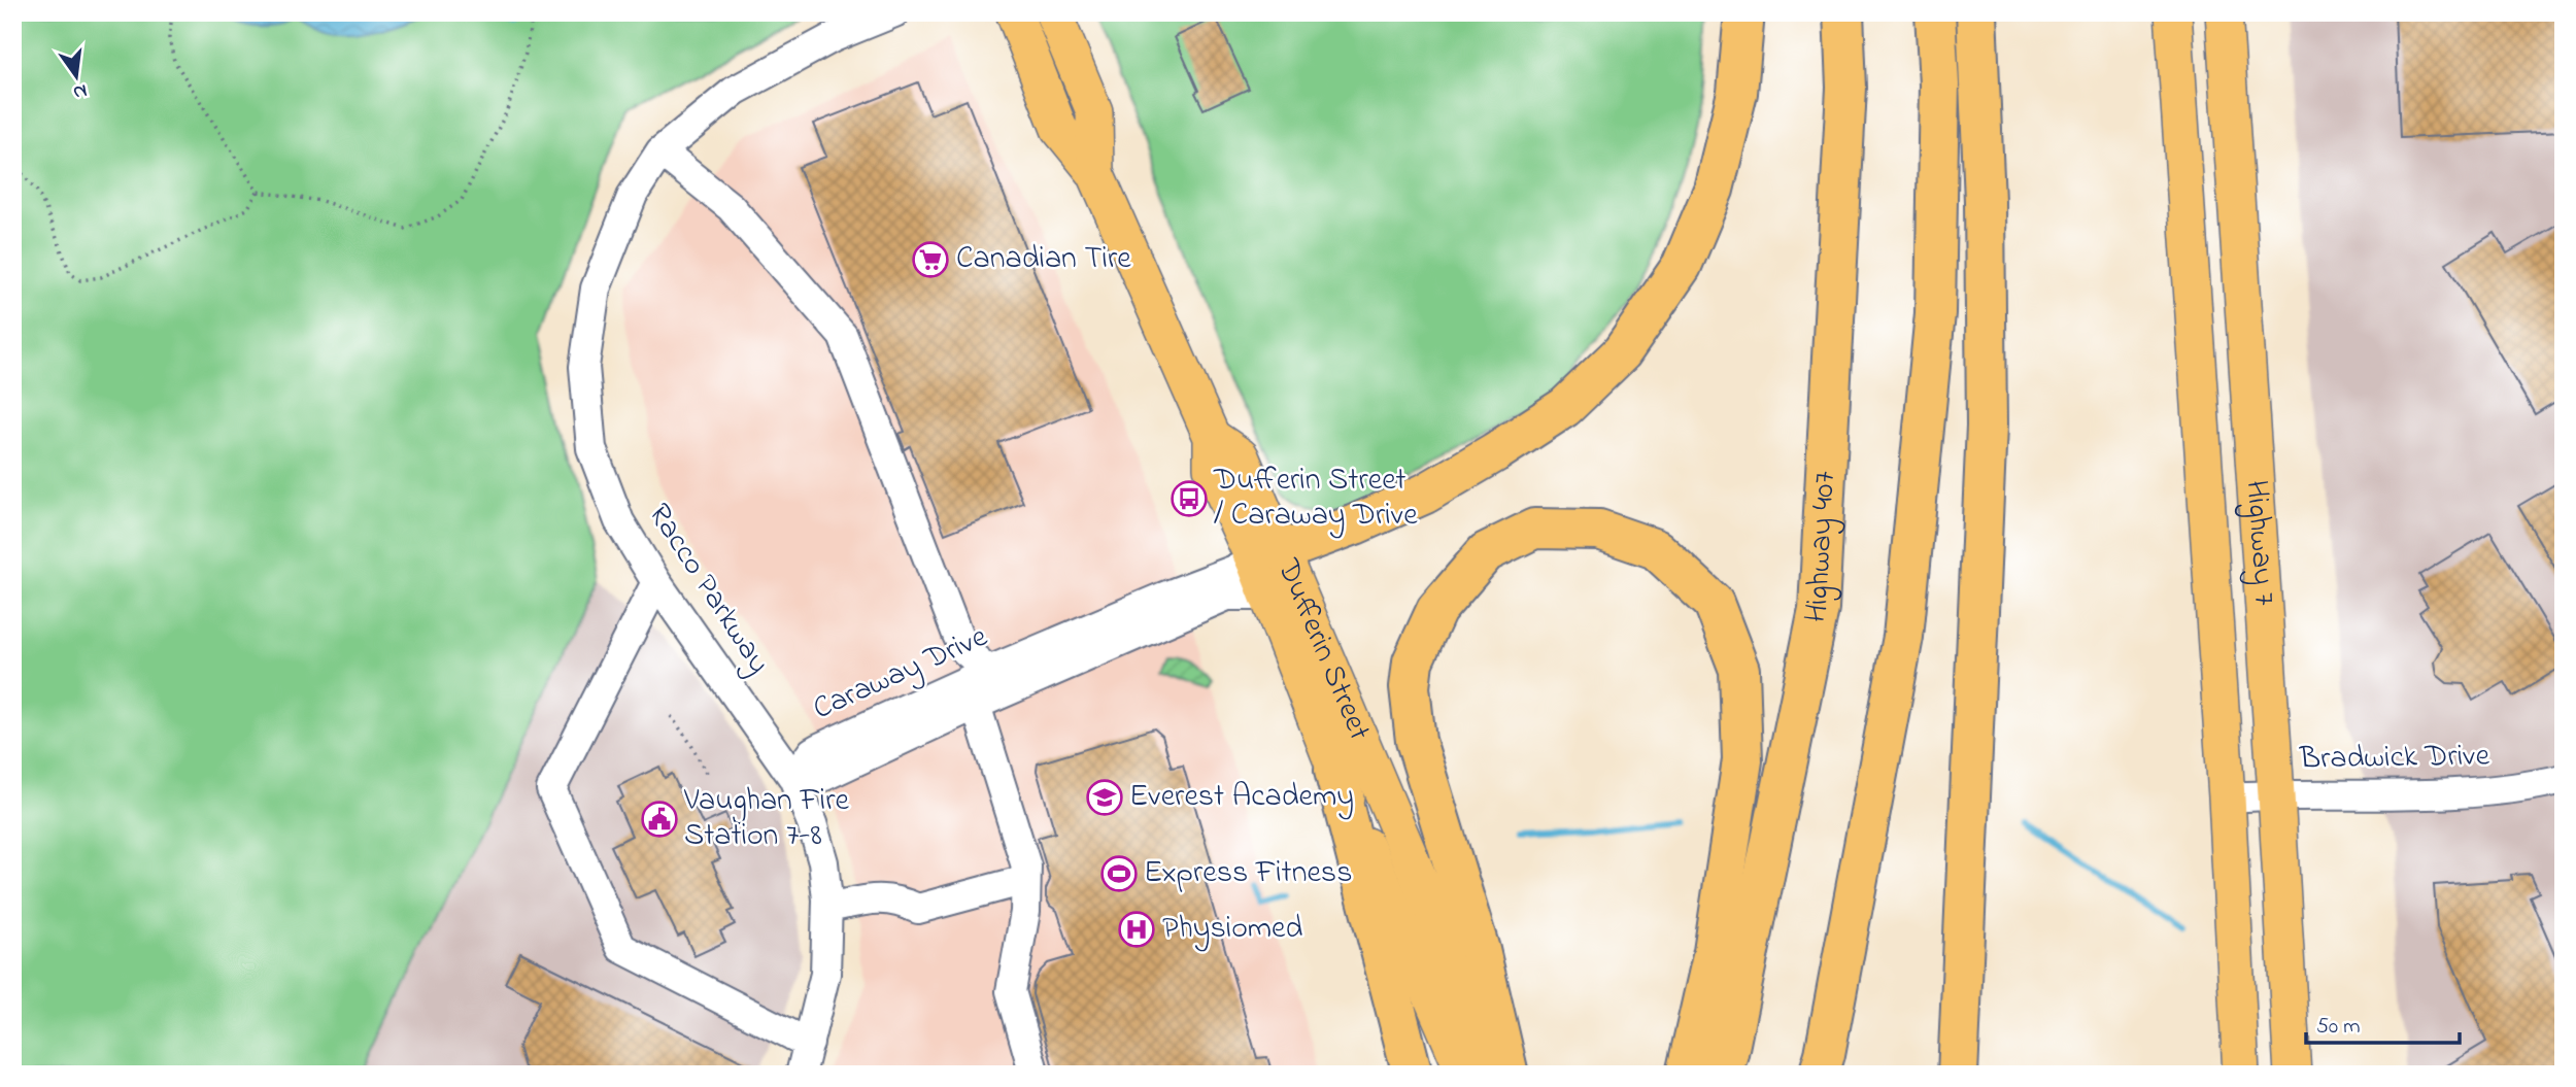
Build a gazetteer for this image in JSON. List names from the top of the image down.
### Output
{
  "streets": {
    "highway": ["Highway 407"],
    "main road": ["Highway 7", "Dufferin Street"],
    "street": ["Racco Parkway", "Caraway Drive", "Bradwick Drive"]
  },
  "crossings": [
    ["Highway 7", "Bradwick Drive"],
    ["Racco Parkway", "Caraway Drive"],
    ["Dufferin Street", "Caraway Drive"]
  ],
  "places": {
    "supermarket": ["Canadian Tire"],
    "bus stop": ["Dufferin Street / Caraway Drive"],
    "school or university": ["Everest Academy"],
    "public building": ["Vaughan Fire Station 7-8"],
    "sports": ["Express Fitness"],
    "hospital": ["Physiomed"]
  },
  "scale_bar": "50 m",
  "north": "bottom"
}
